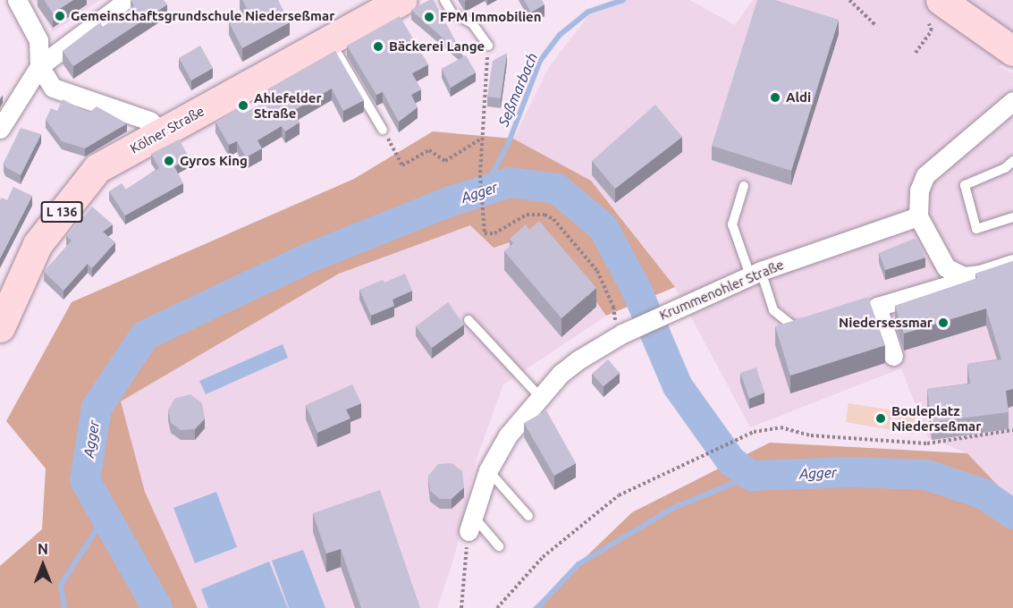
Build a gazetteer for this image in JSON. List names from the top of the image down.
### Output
{
  "streets": {
    "main road": ["Kölner Straße", "L 136"],
    "street": ["Krummenohler Straße"]
  },
  "water": ["Seßmarbach", "Agger"],
  "places": [
    "Gemeinschaftsgrundschule Niederseßmar",
    "FPM Immobilien",
    "Bäckerei Lange",
    "Aldi",
    "Ahlefelder Straße",
    "Gyros King",
    "Niedersessmar",
    "Bouleplatz Niederseßmar"
  ],
  "north": "top"
}
